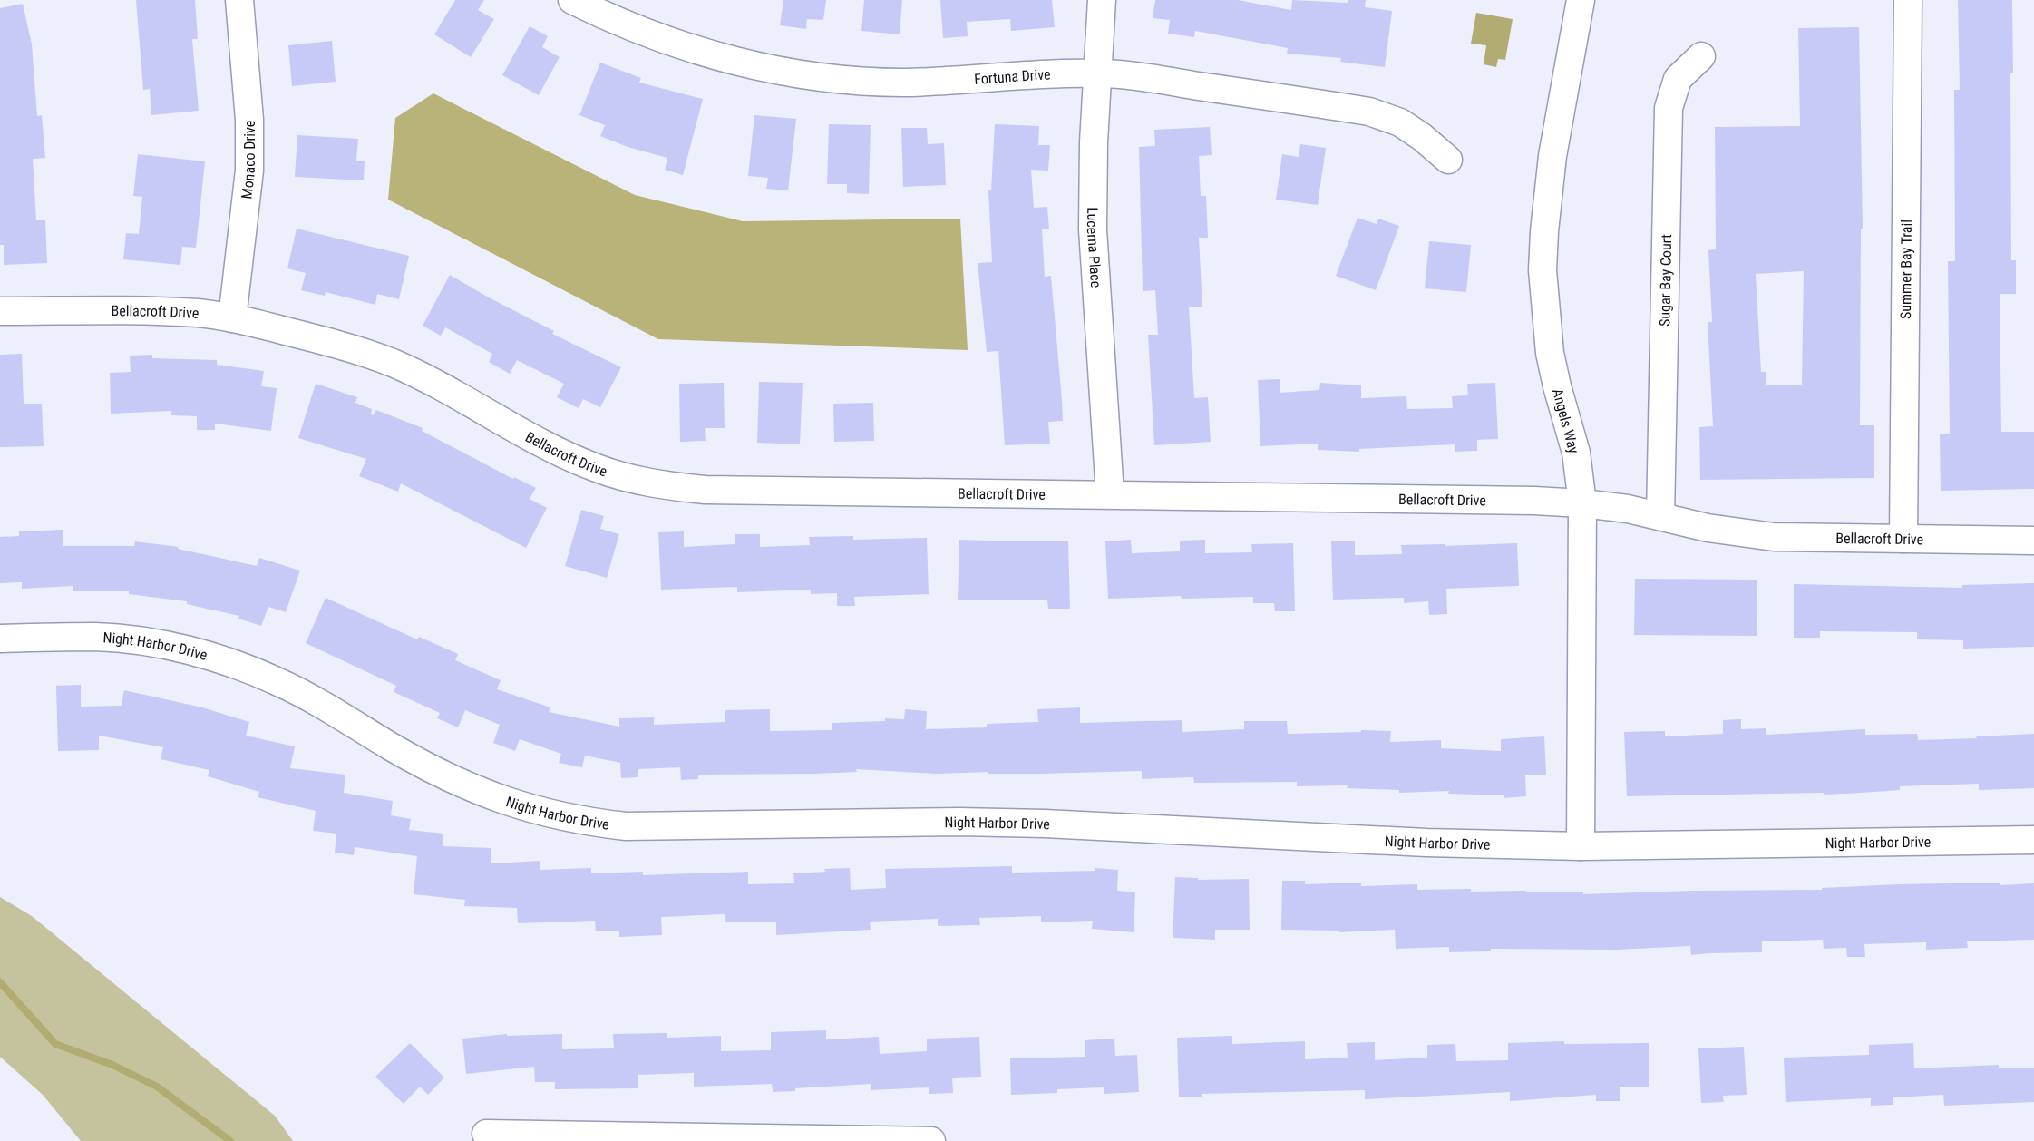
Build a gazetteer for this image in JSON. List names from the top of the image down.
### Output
{
  "streets": {
    "street": [
      "Fortuna Drive",
      "Monaco Drive",
      "Lucerna Place",
      "Summer Bay Trail",
      "Sugar Bay Court",
      "Bellacroft Drive",
      "Angels Way",
      "Night Harbor Drive"
    ]
  },
  "crossings": [
    ["Fortuna Drive", "Lucerna Place"],
    ["Monaco Drive", "Bellacroft Drive"],
    ["Lucerna Place", "Bellacroft Drive"],
    ["Summer Bay Trail", "Bellacroft Drive"],
    ["Sugar Bay Court", "Bellacroft Drive"],
    ["Bellacroft Drive", "Angels Way"],
    ["Angels Way", "Night Harbor Drive"]
  ]
}
